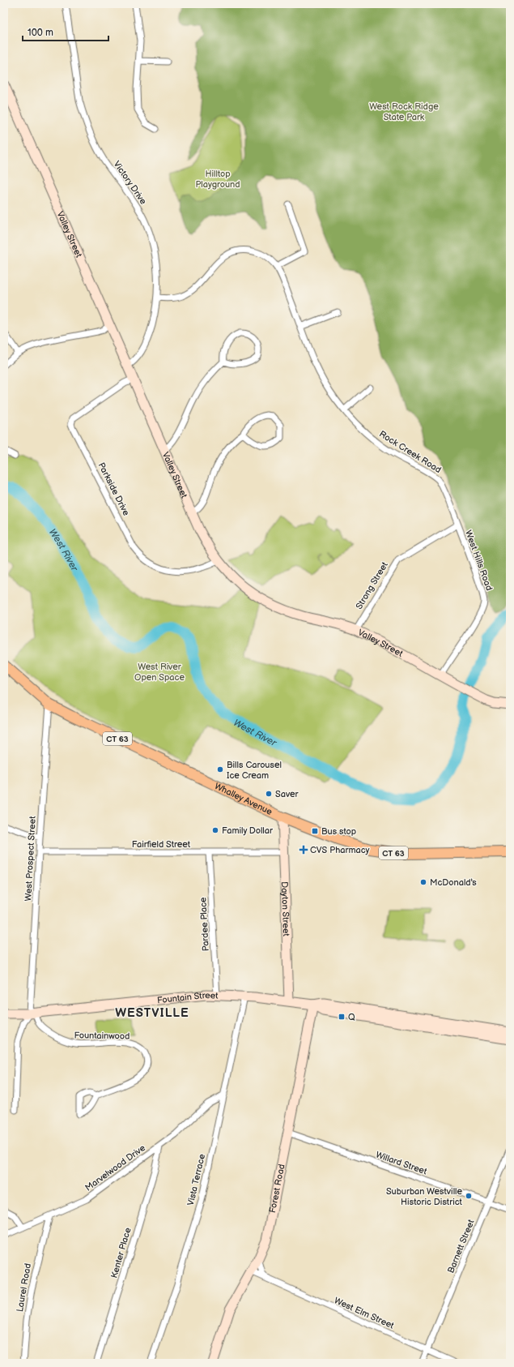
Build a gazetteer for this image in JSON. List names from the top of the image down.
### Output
{
  "streets": {
    "main road": [
      "Valley Street",
      "CT 63",
      "Whalley Avenue",
      "Dayton Street",
      "Fountain Street",
      "Forest Road"
    ],
    "street": [
      "Victory Drive",
      "Rock Creek Road",
      "Parkside Drive",
      "West Hills Road",
      "Strong Street",
      "Fairfield Street",
      "West Prospect Street",
      "Pardee Place",
      "Fountainwood",
      "Willard Street",
      "Marvelwood Drive",
      "Vista Terrace",
      "Barnett Street",
      "Kenter Place",
      "Laurel Road",
      "West Elm Street"
    ]
  },
  "crossings": [
    ["Victory Drive", "Valley Street"],
    ["Valley Street", "Parkside Drive"],
    ["Valley Street", "West Hills Road"],
    ["Valley Street", "Strong Street"],
    ["Rock Creek Road", "West Hills Road"],
    ["West Hills Road", "Strong Street"],
    ["Whalley Avenue", "West Prospect Street"],
    ["Whalley Avenue", "Dayton Street"],
    ["Fairfield Street", "West Prospect Street"],
    ["Fairfield Street", "Dayton Street"],
    ["Fairfield Street", "Pardee Place"],
    ["West Prospect Street", "Fountain Street"],
    ["West Prospect Street", "Fountainwood"],
    ["Dayton Street", "Fountain Street"],
    ["Pardee Place", "Fountain Street"],
    ["Fountain Street", "Fountainwood"],
    ["Fountain Street", "Vista Terrace"],
    ["Fountain Street", "Forest Road"],
    ["Willard Street", "Forest Road"],
    ["Willard Street", "Barnett Street"],
    ["Marvelwood Drive", "Vista Terrace"],
    ["Marvelwood Drive", "Kenter Place"],
    ["Marvelwood Drive", "Laurel Road"],
    ["Forest Road", "West Elm Street"],
    ["Barnett Street", "West Elm Street"]
  ],
  "districts": ["WESTVILLE"],
  "water": ["West River"],
  "parks": ["West Rock Ridge State Park", "Hilltop Playground", "West River Open Space"],
  "places": {
    "other": [
      "Bills Carousel Ice Cream",
      "Saver",
      "Family Dollar",
      "McDonald's",
      "Suburban Westville Historic District"
    ],
    "transit": ["Bus stop", "Q"],
    "health": ["CVS Pharmacy"]
  },
  "scale_bar": "100 m"
}
